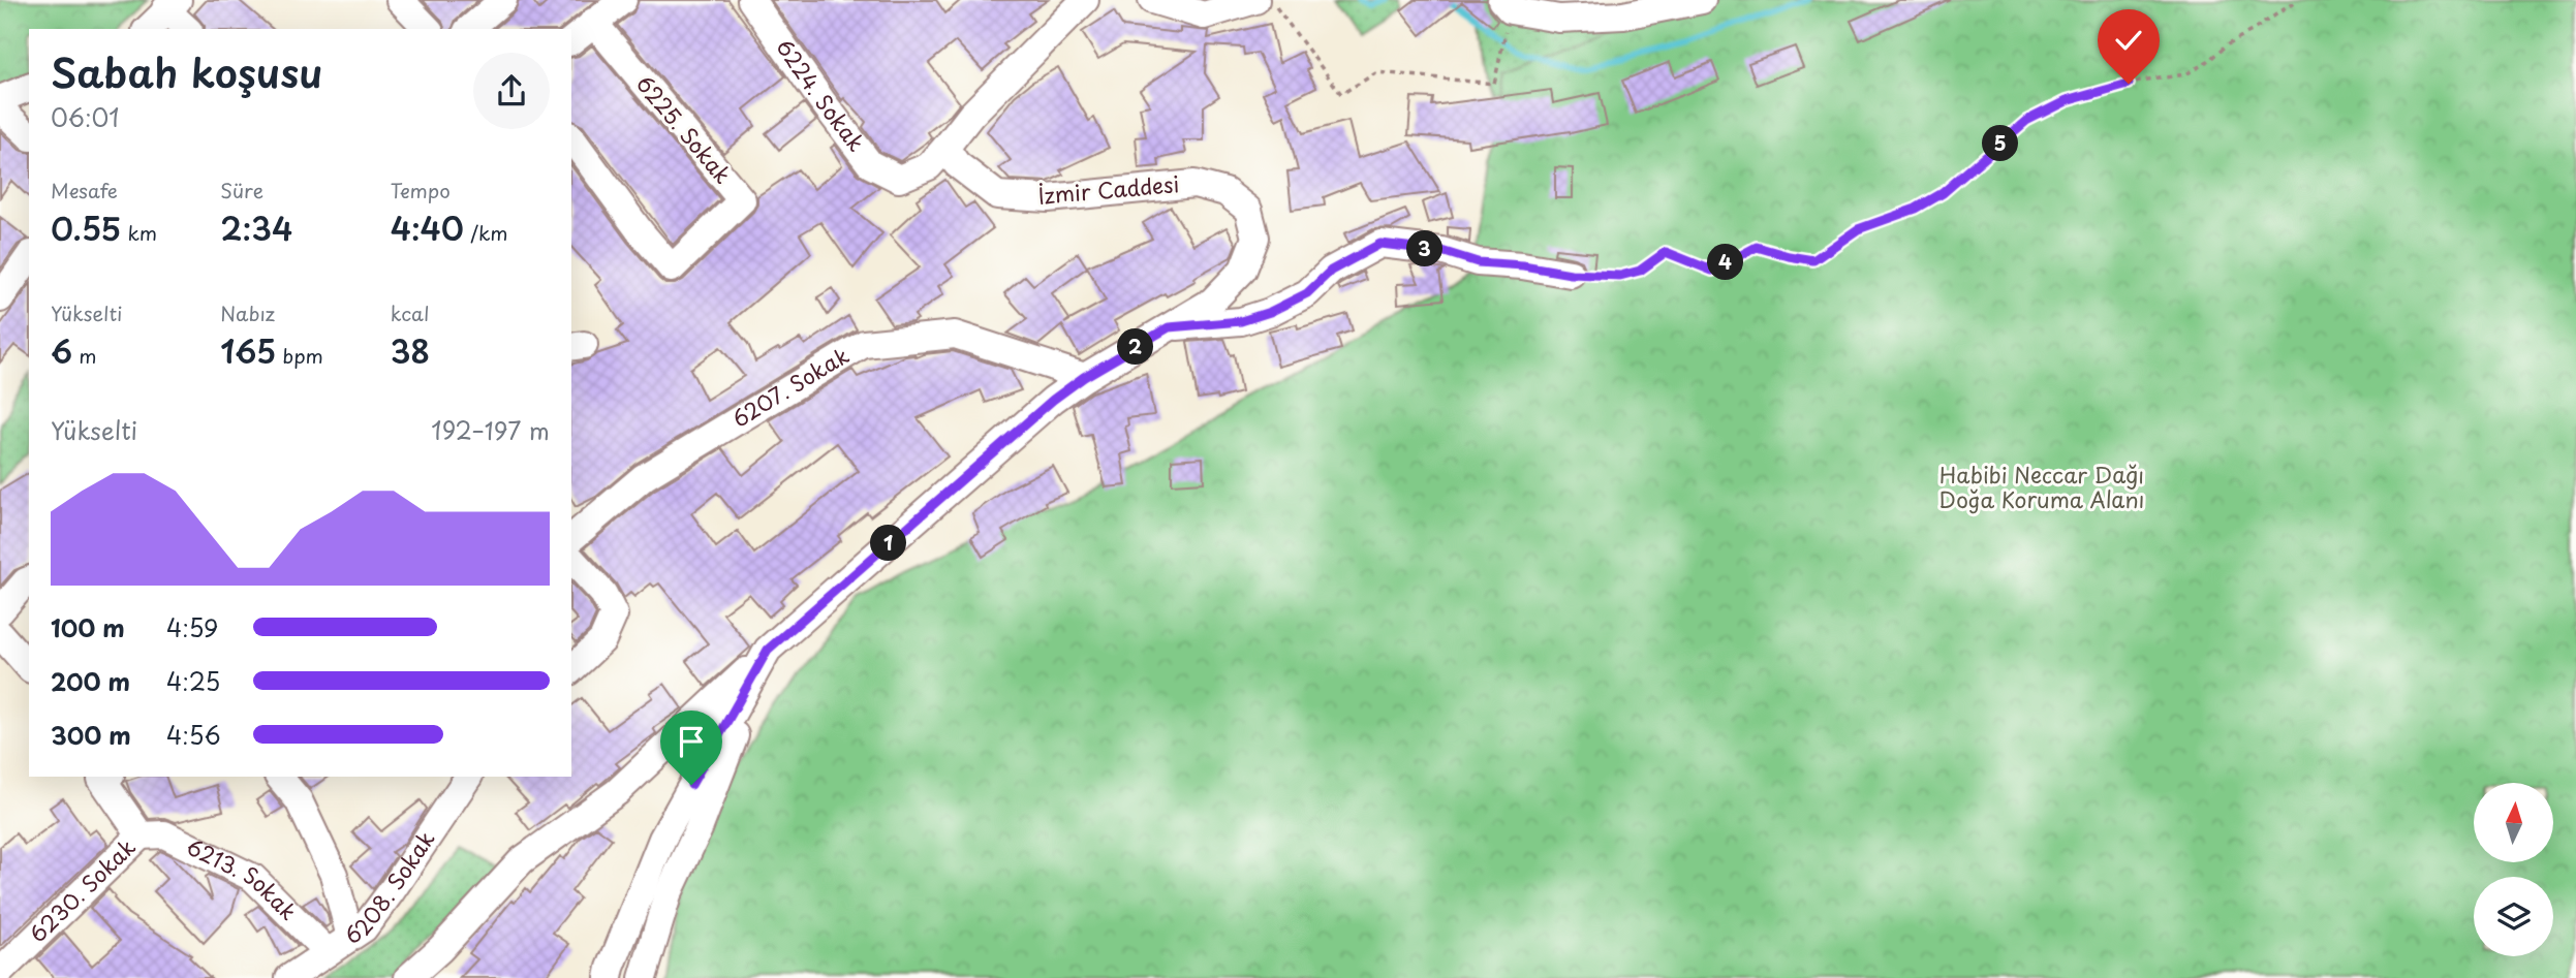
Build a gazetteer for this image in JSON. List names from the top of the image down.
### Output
{
  "streets": {
    "street": [
      "6224. Sokak",
      "6225. Sokak",
      "İzmir Caddesi",
      "6207. Sokak",
      "6213. Sokak",
      "6208. Sokak",
      "6230. Sokak"
    ]
  },
  "crossings": [
    ["6224. Sokak", "İzmir Caddesi"],
    ["İzmir Caddesi", "6207. Sokak"],
    ["6213. Sokak", "6208. Sokak"],
    ["6213. Sokak", "6230. Sokak"]
  ],
  "parks": ["Habibi Neccar Dağı Doğa Koruma Alanı"],
  "north": "top",
  "page": {
    "heading": ["Sabah koşusu", "06:01"],
    "pins": [
      "5",
      "3",
      "4",
      "2",
      "1"
    ],
    "stats": [
      ["Mesafe", "0.55 km"],
      ["Süre", "2:34"],
      ["Tempo", "4:40 /km"],
      ["Yükselti", "6 m"],
      ["Nabız", "165 bpm"],
      ["kcal", "38"]
    ],
    "chart": ["Yükselti", "192–197 m"],
    "list": [
      {
        "name": "100 m",
        "note": "4:59"
      },
      {
        "name": "200 m",
        "note": "4:25"
      },
      {
        "name": "300 m",
        "note": "4:56"
      }
    ]
  }
}
